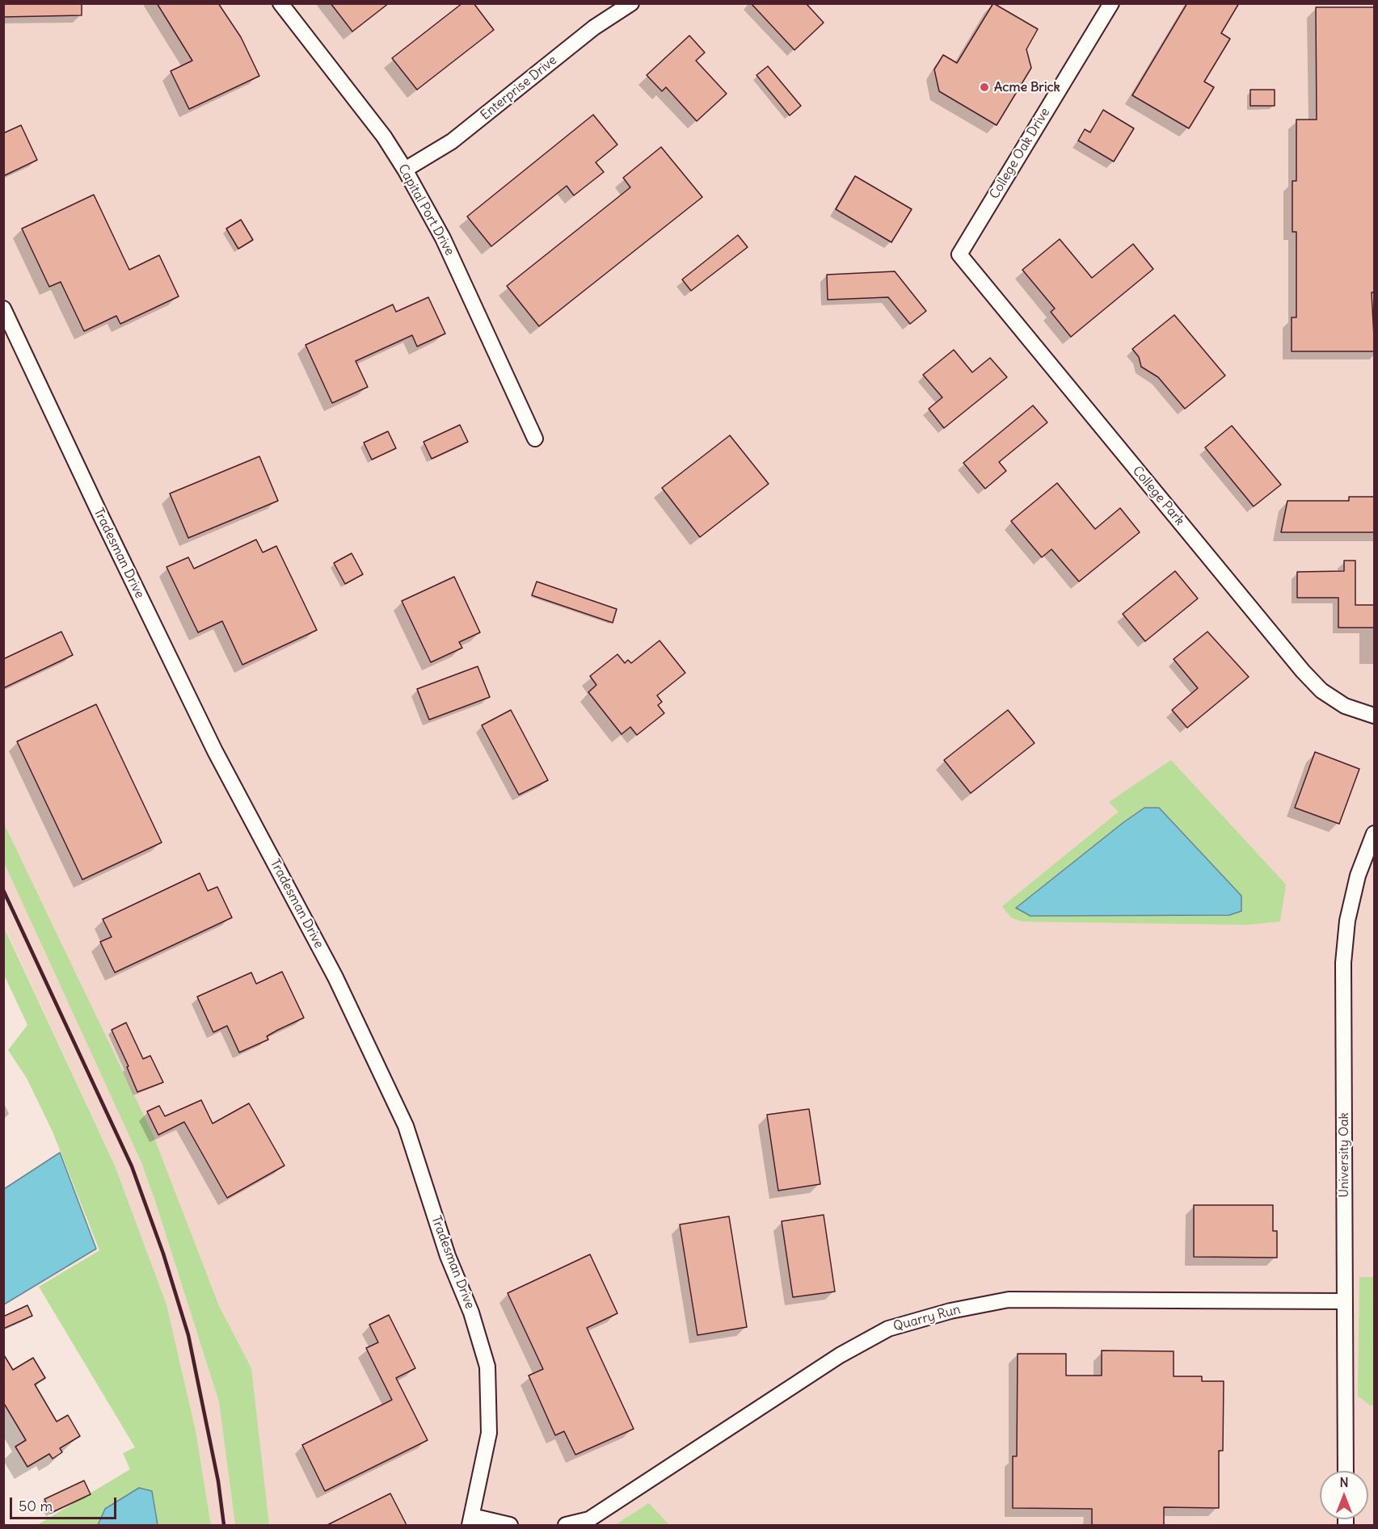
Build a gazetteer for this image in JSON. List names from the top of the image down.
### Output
{
  "streets": {
    "street": [
      "Enterprise Drive",
      "College Oak Drive",
      "Capital Port Drive",
      "College Park",
      "Tradesman Drive",
      "University Oak",
      "Quarry Run"
    ]
  },
  "crossings": [
    ["Enterprise Drive", "Capital Port Drive"],
    ["College Oak Drive", "College Park"],
    ["University Oak", "Quarry Run"]
  ],
  "places": ["Acme Brick"],
  "scale_bar": "50 m",
  "north": "top"
}
